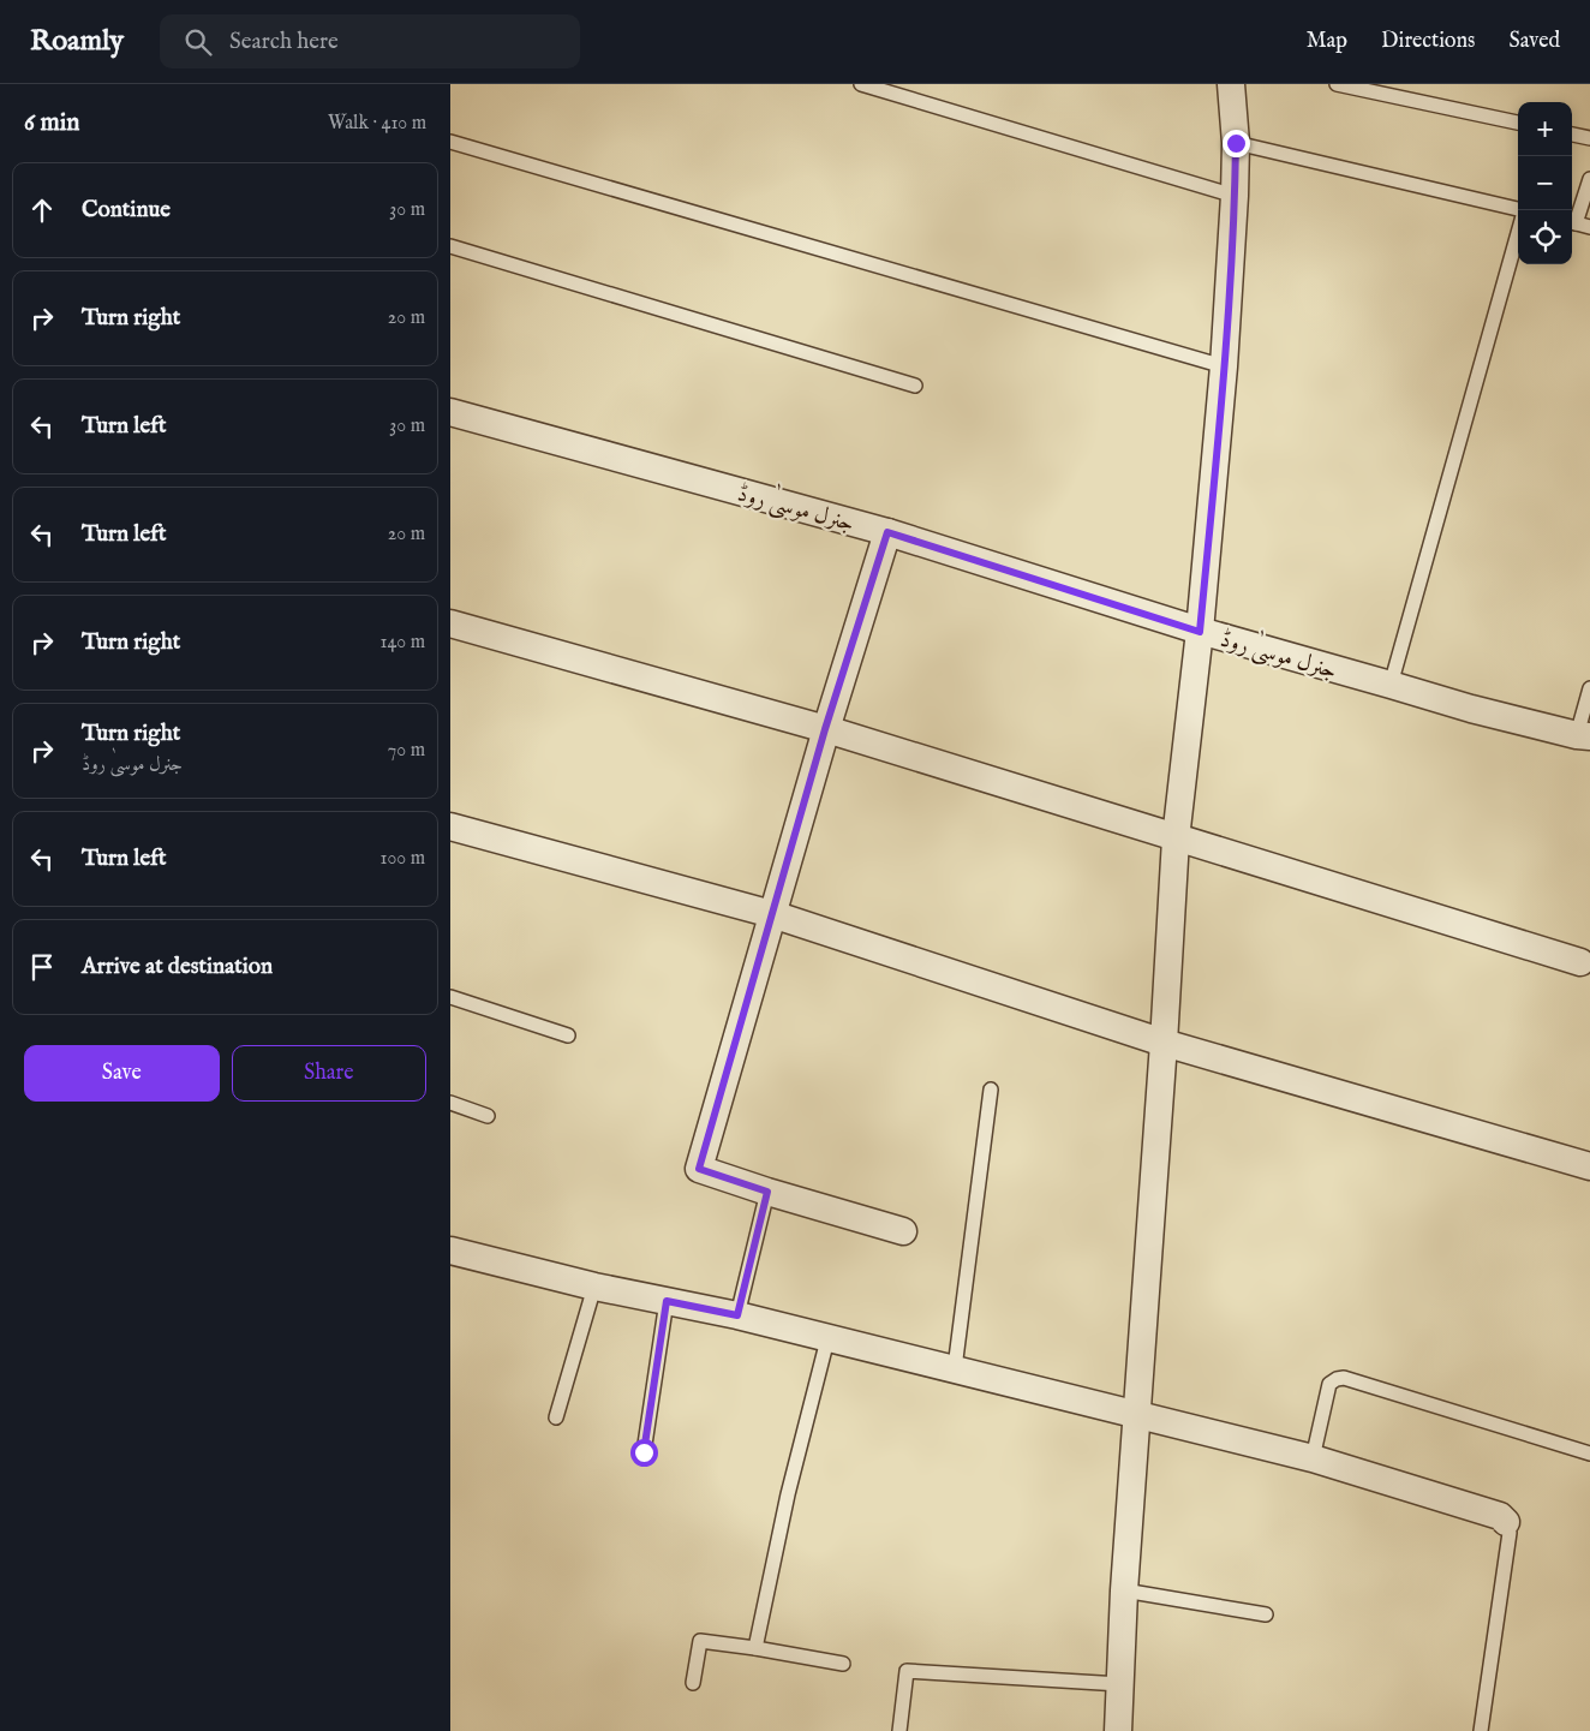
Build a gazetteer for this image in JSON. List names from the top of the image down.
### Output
{
  "streets": {
    "street": ["جنرل موسیٰ روڈ"]
  },
  "page": {
    "header": "Roamly",
    "search": "Search here",
    "nav": ["Map", "Directions", "Saved"],
    "heading": ["6 min", "Walk · 410 m"],
    "map_buttons": ["+", "−"],
    "list": [
      ["Continue", "30 m"],
      ["Turn right", "20 m"],
      ["Turn left", "30 m"],
      ["Turn left", "20 m"],
      ["Turn right", "140 m"],
      ["Turn right", "جنرل موسیٰ روڈ", "70 m"],
      ["Turn left", "100 m"],
      "Arrive at destination"
    ],
    "buttons": ["Save", "Share"]
  }
}
